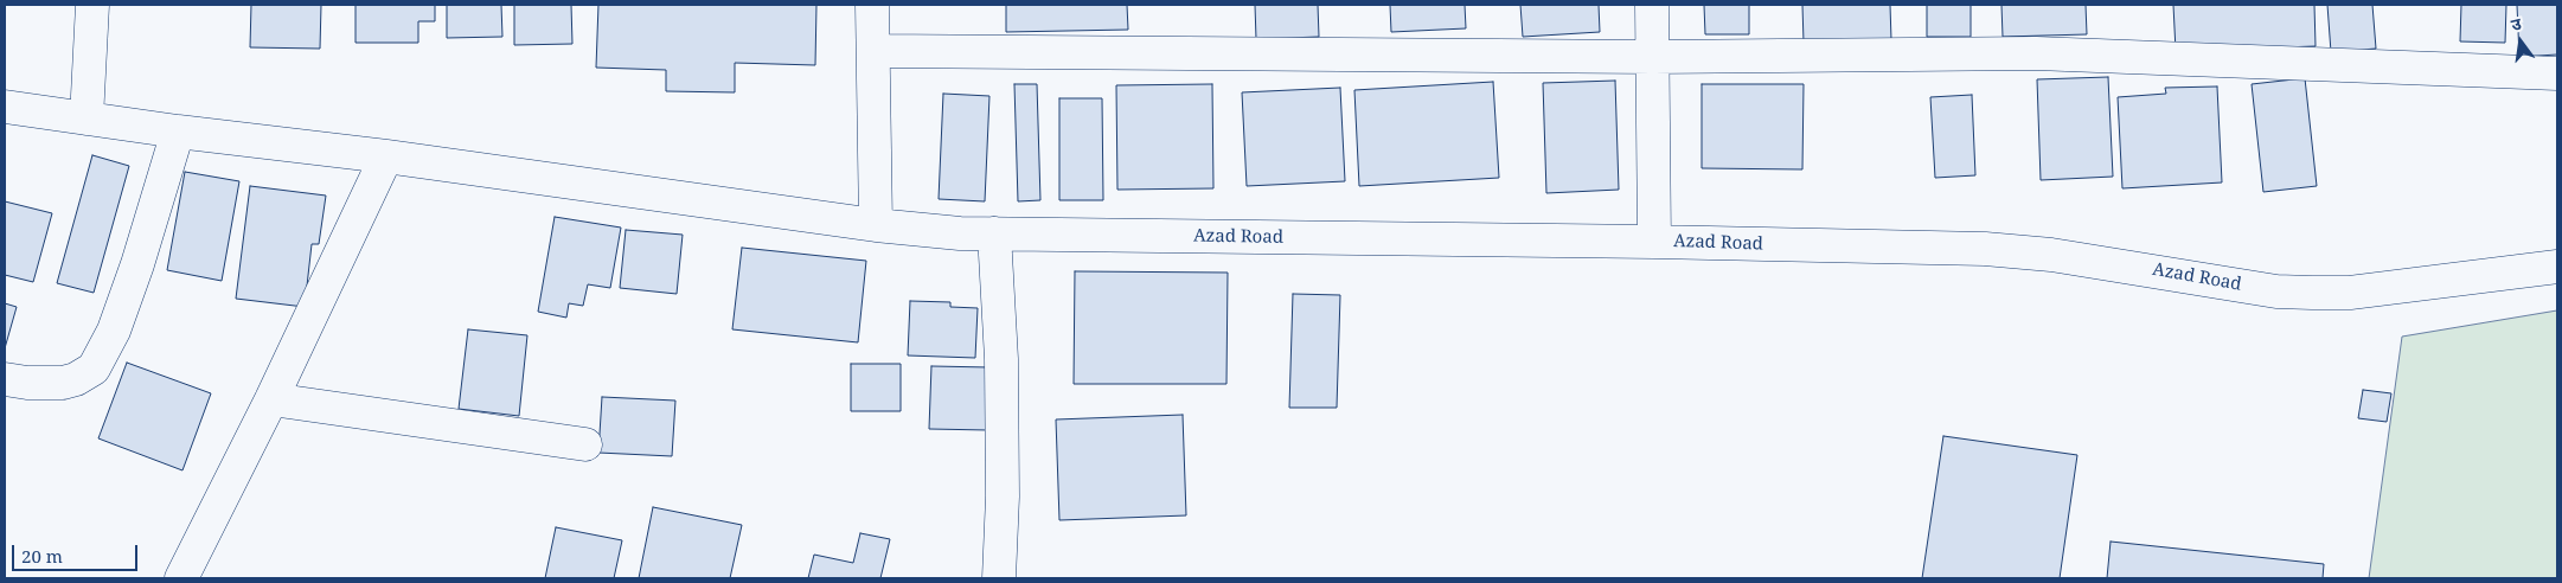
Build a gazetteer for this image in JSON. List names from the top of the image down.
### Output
{
  "streets": {
    "street": ["Azad Road"]
  },
  "scale_bar": "20 m",
  "north": "top"
}
